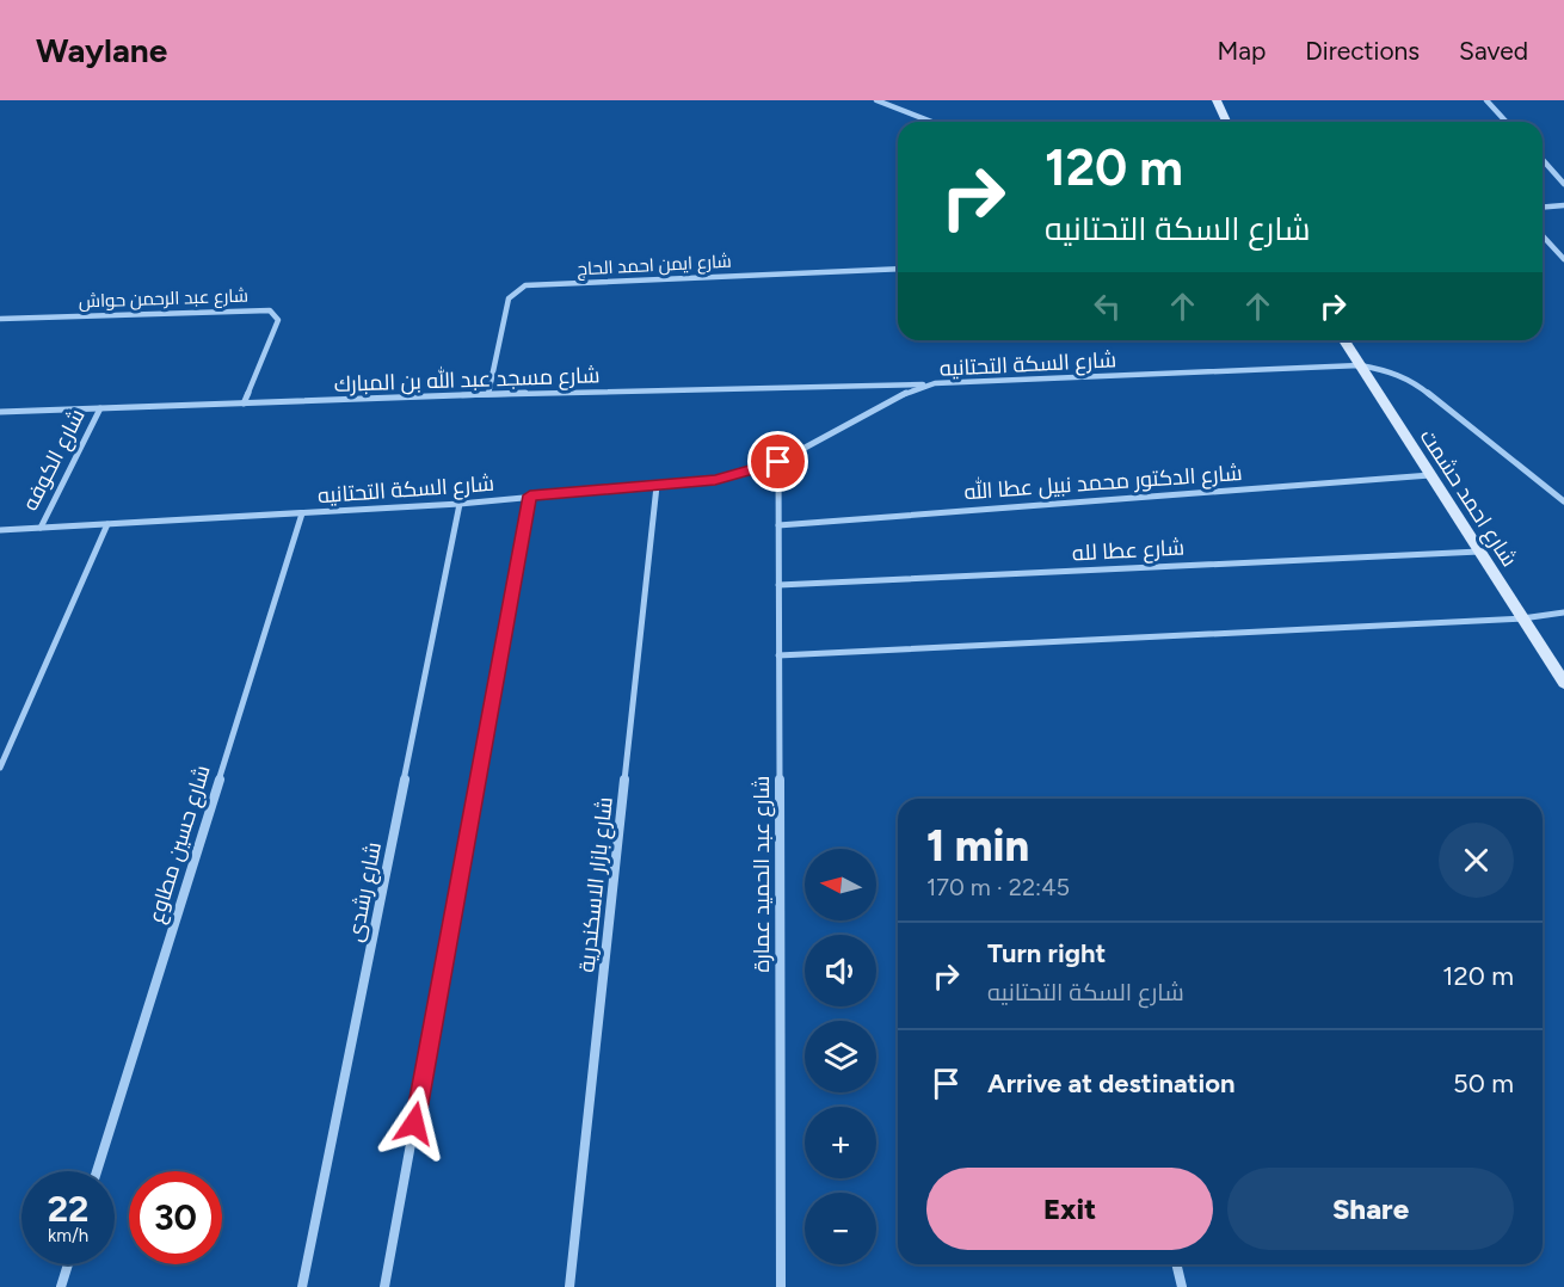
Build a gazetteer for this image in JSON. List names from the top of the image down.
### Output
{
  "streets": {
    "street": [
      "شارع ايمن احمد الحاج",
      "شارع عبد الرحمن حواش",
      "شارع السكة التحتانيه",
      "شارع مسجد عبد الله بن المبارك",
      "شارع الكوفه",
      "شارع الدكتور محمد نبيل عطا الله",
      "شارع احمد حشمت",
      "شارع عطا لله",
      "شارع حسين مطاوع",
      "شارع عبد الحميد عمارة",
      "شارع بازار الاسكندرية",
      "شارع رشدى"
    ]
  },
  "crossings": [
    ["شارع ايمن احمد الحاج", "شارع مسجد عبد الله بن المبارك"],
    ["شارع عبد الرحمن حواش", "شارع مسجد عبد الله بن المبارك"],
    ["شارع السكة التحتانيه", "شارع مسجد عبد الله بن المبارك"],
    ["شارع السكة التحتانيه", "شارع الكوفه"],
    ["شارع السكة التحتانيه", "شارع احمد حشمت"],
    ["شارع السكة التحتانيه", "شارع حسين مطاوع"],
    ["شارع السكة التحتانيه", "شارع عبد الحميد عمارة"],
    ["شارع السكة التحتانيه", "شارع بازار الاسكندرية"],
    ["شارع السكة التحتانيه", "شارع رشدى"],
    ["شارع مسجد عبد الله بن المبارك", "شارع الكوفه"],
    ["شارع الدكتور محمد نبيل عطا الله", "شارع احمد حشمت"],
    ["شارع الدكتور محمد نبيل عطا الله", "شارع عبد الحميد عمارة"],
    ["شارع احمد حشمت", "شارع عطا لله"],
    ["شارع عطا لله", "شارع عبد الحميد عمارة"]
  ],
  "north": "left",
  "page": {
    "header": "Waylane",
    "nav": ["Map", "Directions", "Saved"],
    "turn": ["120 m", "شارع السكة التحتانيه"],
    "heading": ["1 min", "170 m · 22:45"],
    "map_buttons": ["+", "−"],
    "list": [
      {
        "name": "Turn right",
        "note": "شارع السكة التحتانيه",
        "value": "120 m"
      },
      {
        "name": "Arrive at destination",
        "value": "50 m"
      }
    ],
    "buttons": ["Exit", "Share"],
    "speed": "22 km/h",
    "limit": "30"
  }
}
